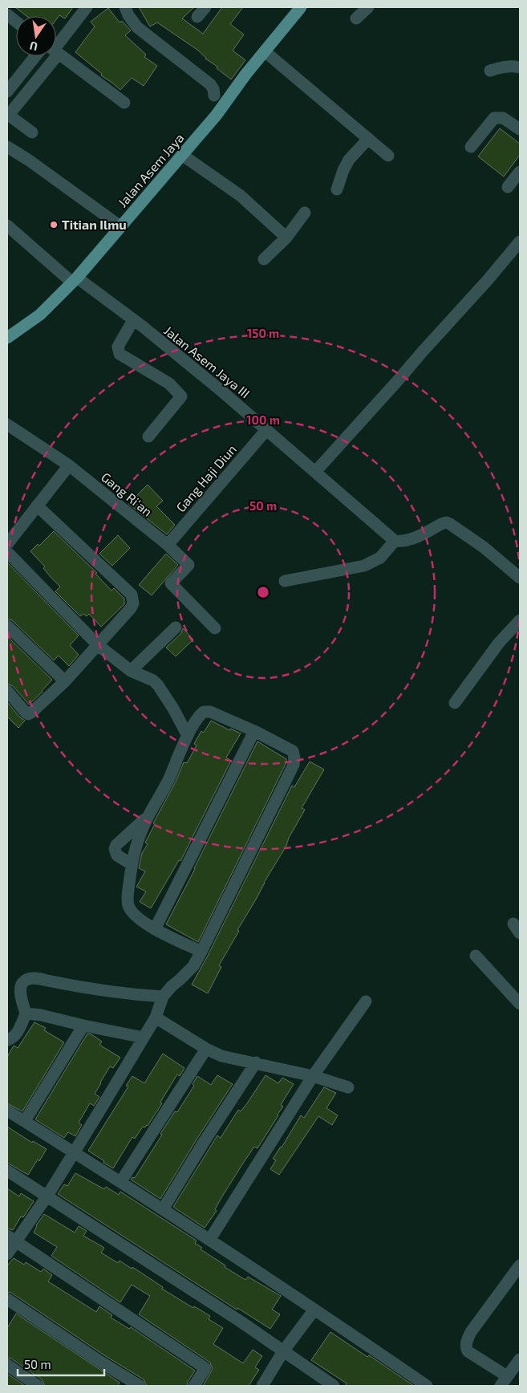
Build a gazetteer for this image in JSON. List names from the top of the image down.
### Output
{
  "streets": {
    "main road": ["Jalan Asem Jaya"],
    "street": ["Jalan Asem Jaya III", "Gang Haji Diun", "Gang Ri'an"]
  },
  "crossings": [
    ["Jalan Asem Jaya", "Jalan Asem Jaya III"],
    ["Jalan Asem Jaya III", "Gang Haji Diun"],
    ["Gang Haji Diun", "Gang Ri'an"]
  ],
  "places": ["Titian Ilmu"],
  "scale_bar": "50 m",
  "north": "bottom",
  "rings": ["150 m", "100 m", "50 m"]
}
